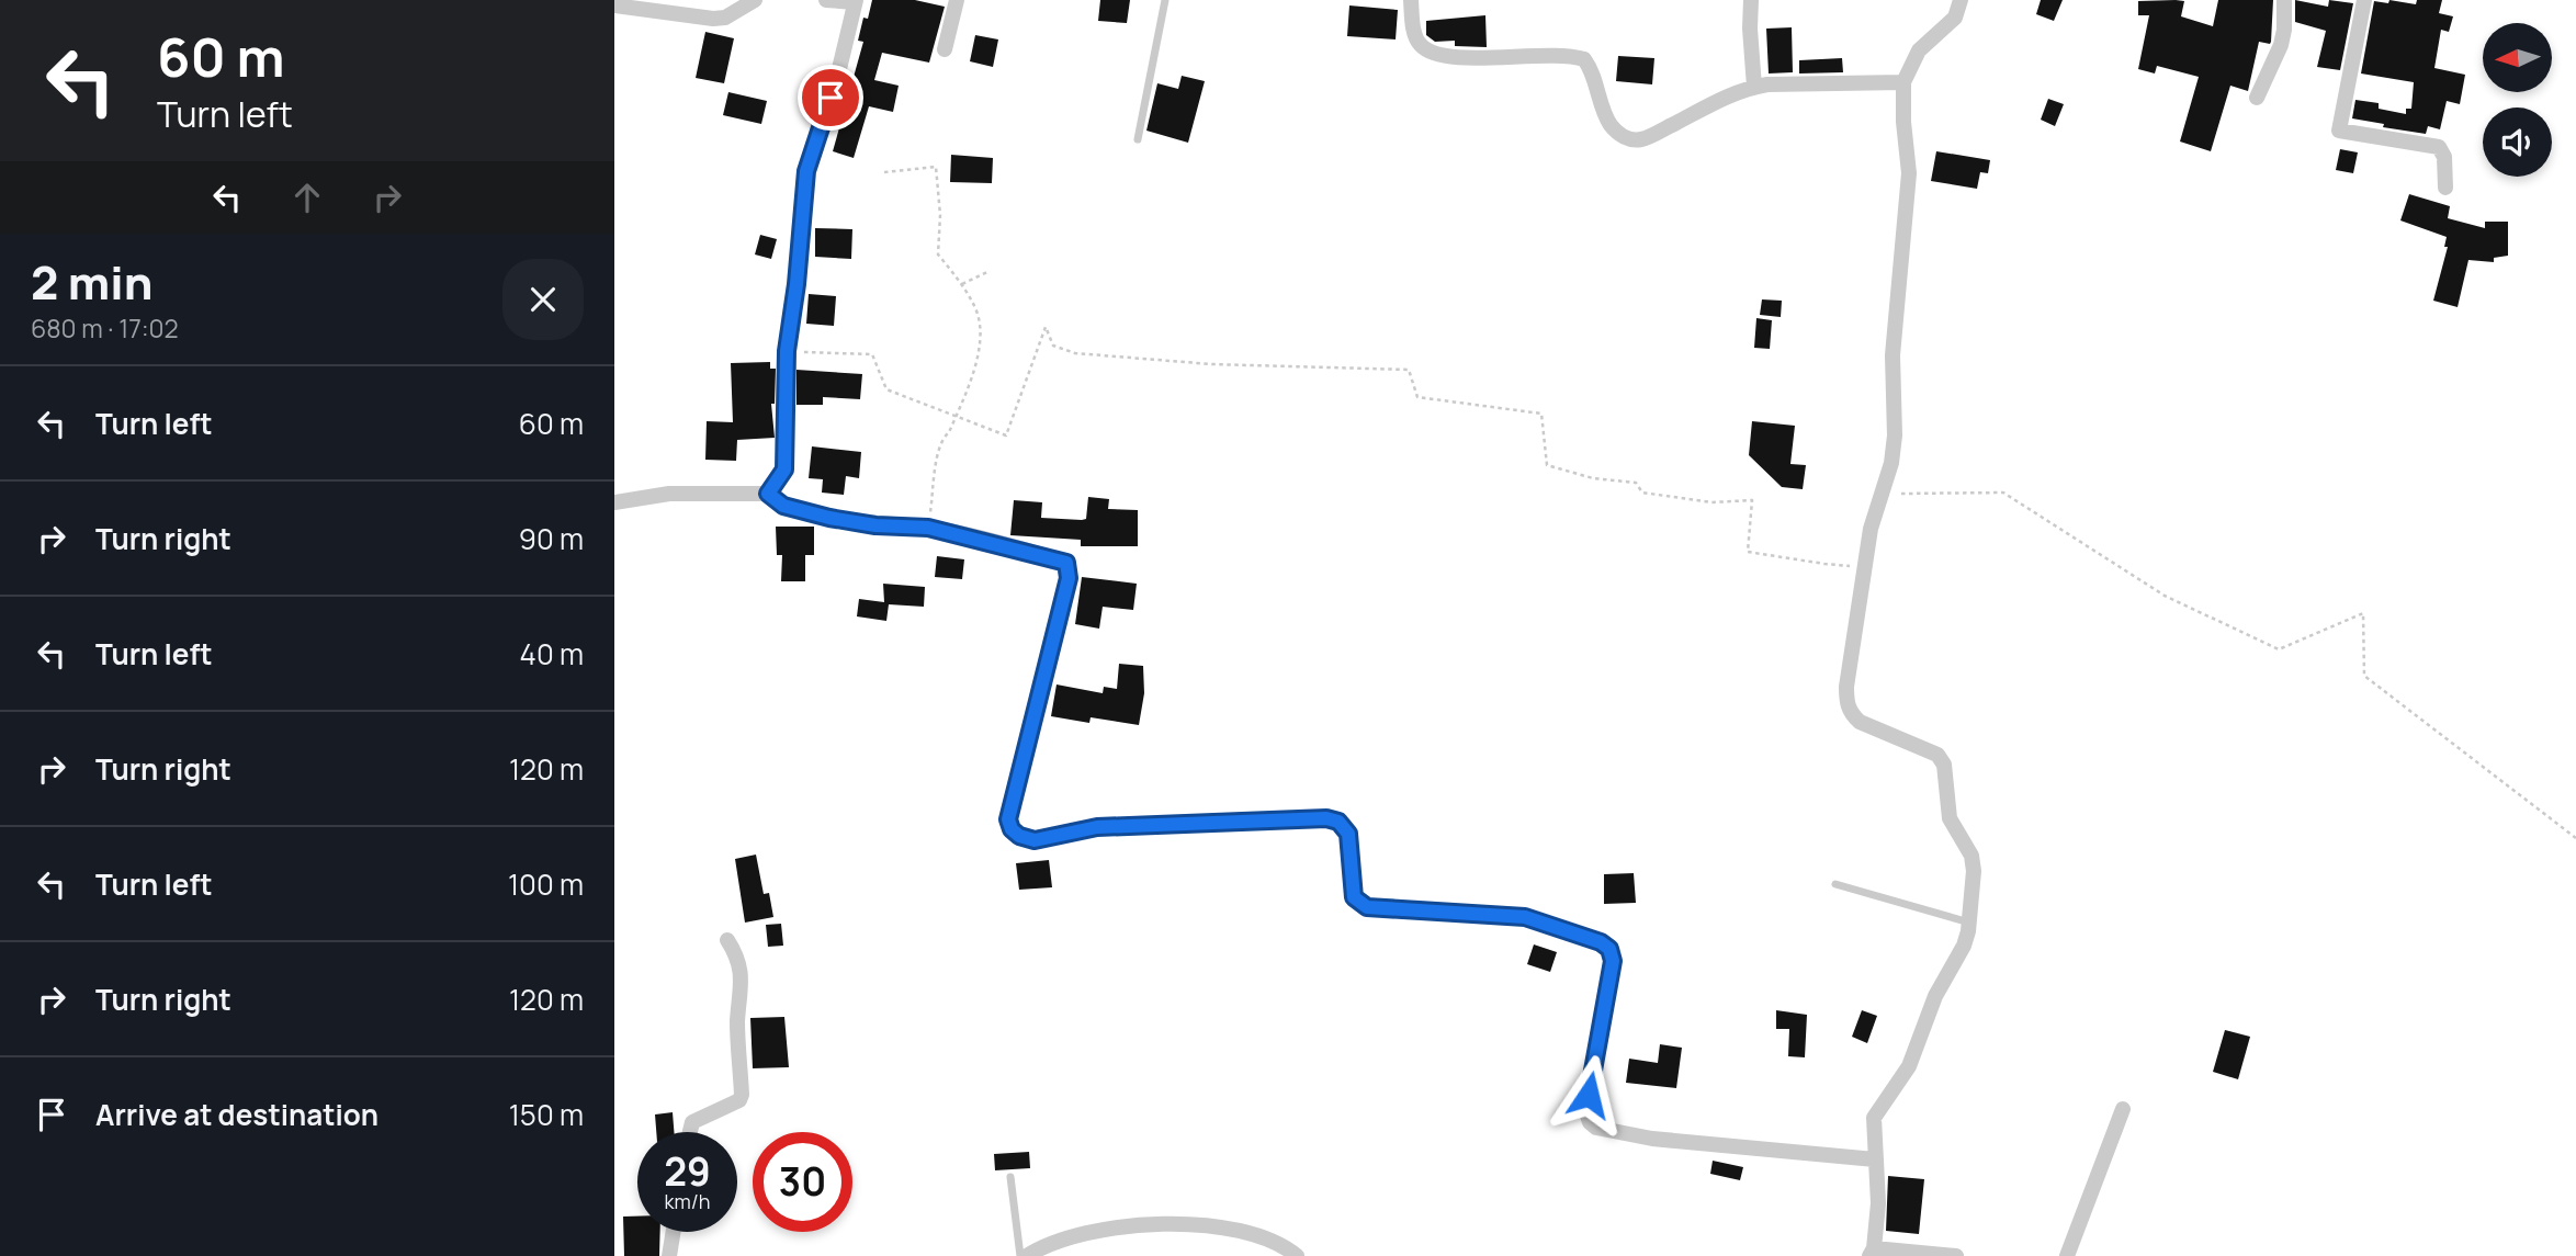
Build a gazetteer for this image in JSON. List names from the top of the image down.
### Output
{
  "north": "left",
  "page": {
    "turn": ["60 m", "Turn left"],
    "heading": ["2 min", "680 m · 17:02"],
    "list": [
      {
        "name": "Turn left",
        "value": "60 m"
      },
      {
        "name": "Turn right",
        "value": "90 m"
      },
      {
        "name": "Turn left",
        "value": "40 m"
      },
      {
        "name": "Turn right",
        "value": "120 m"
      },
      {
        "name": "Turn left",
        "value": "100 m"
      },
      {
        "name": "Turn right",
        "value": "120 m"
      },
      {
        "name": "Arrive at destination",
        "value": "150 m"
      }
    ],
    "speed": "29 km/h",
    "limit": "30"
  }
}
